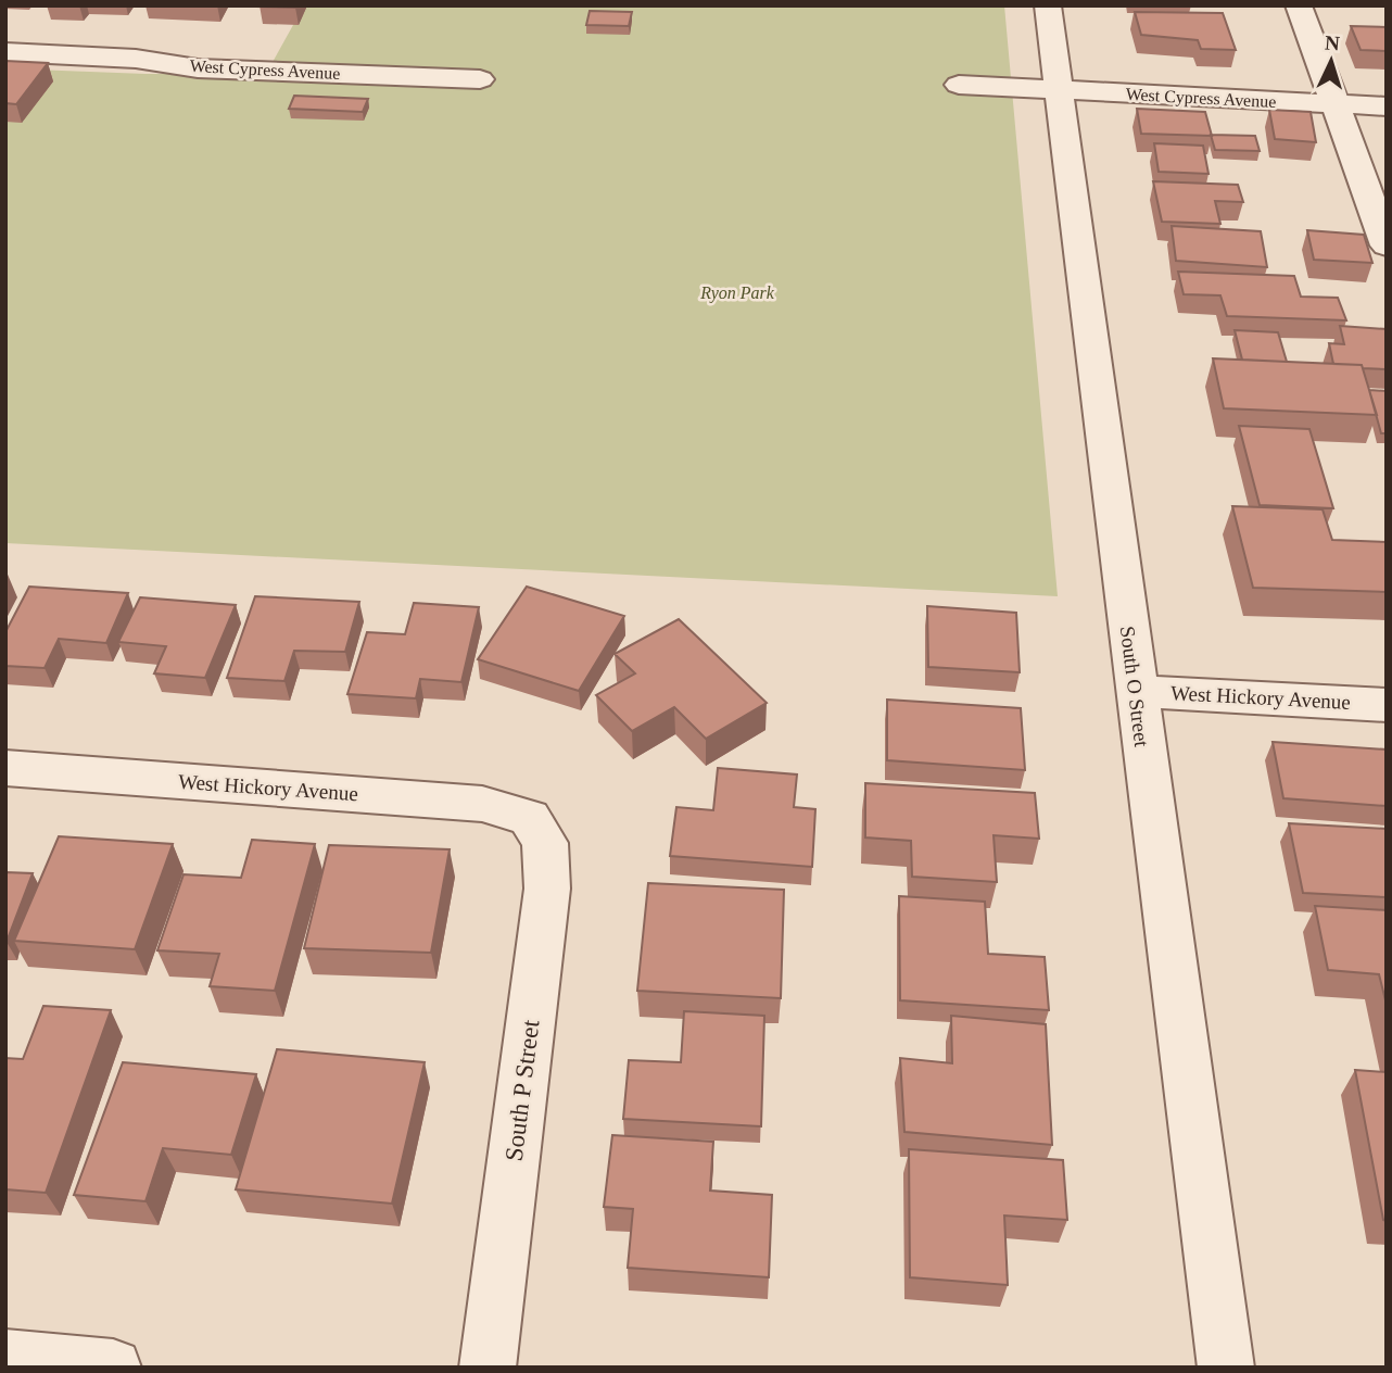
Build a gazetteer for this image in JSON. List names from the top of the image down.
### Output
{
  "streets": {
    "street": [
      "West Cypress Avenue",
      "South O Street",
      "West Hickory Avenue",
      "South P Street"
    ]
  },
  "crossings": [
    ["West Cypress Avenue", "South O Street"],
    ["South O Street", "West Hickory Avenue"],
    ["West Hickory Avenue", "South P Street"]
  ],
  "parks": ["Ryon Park"],
  "north": "top"
}
